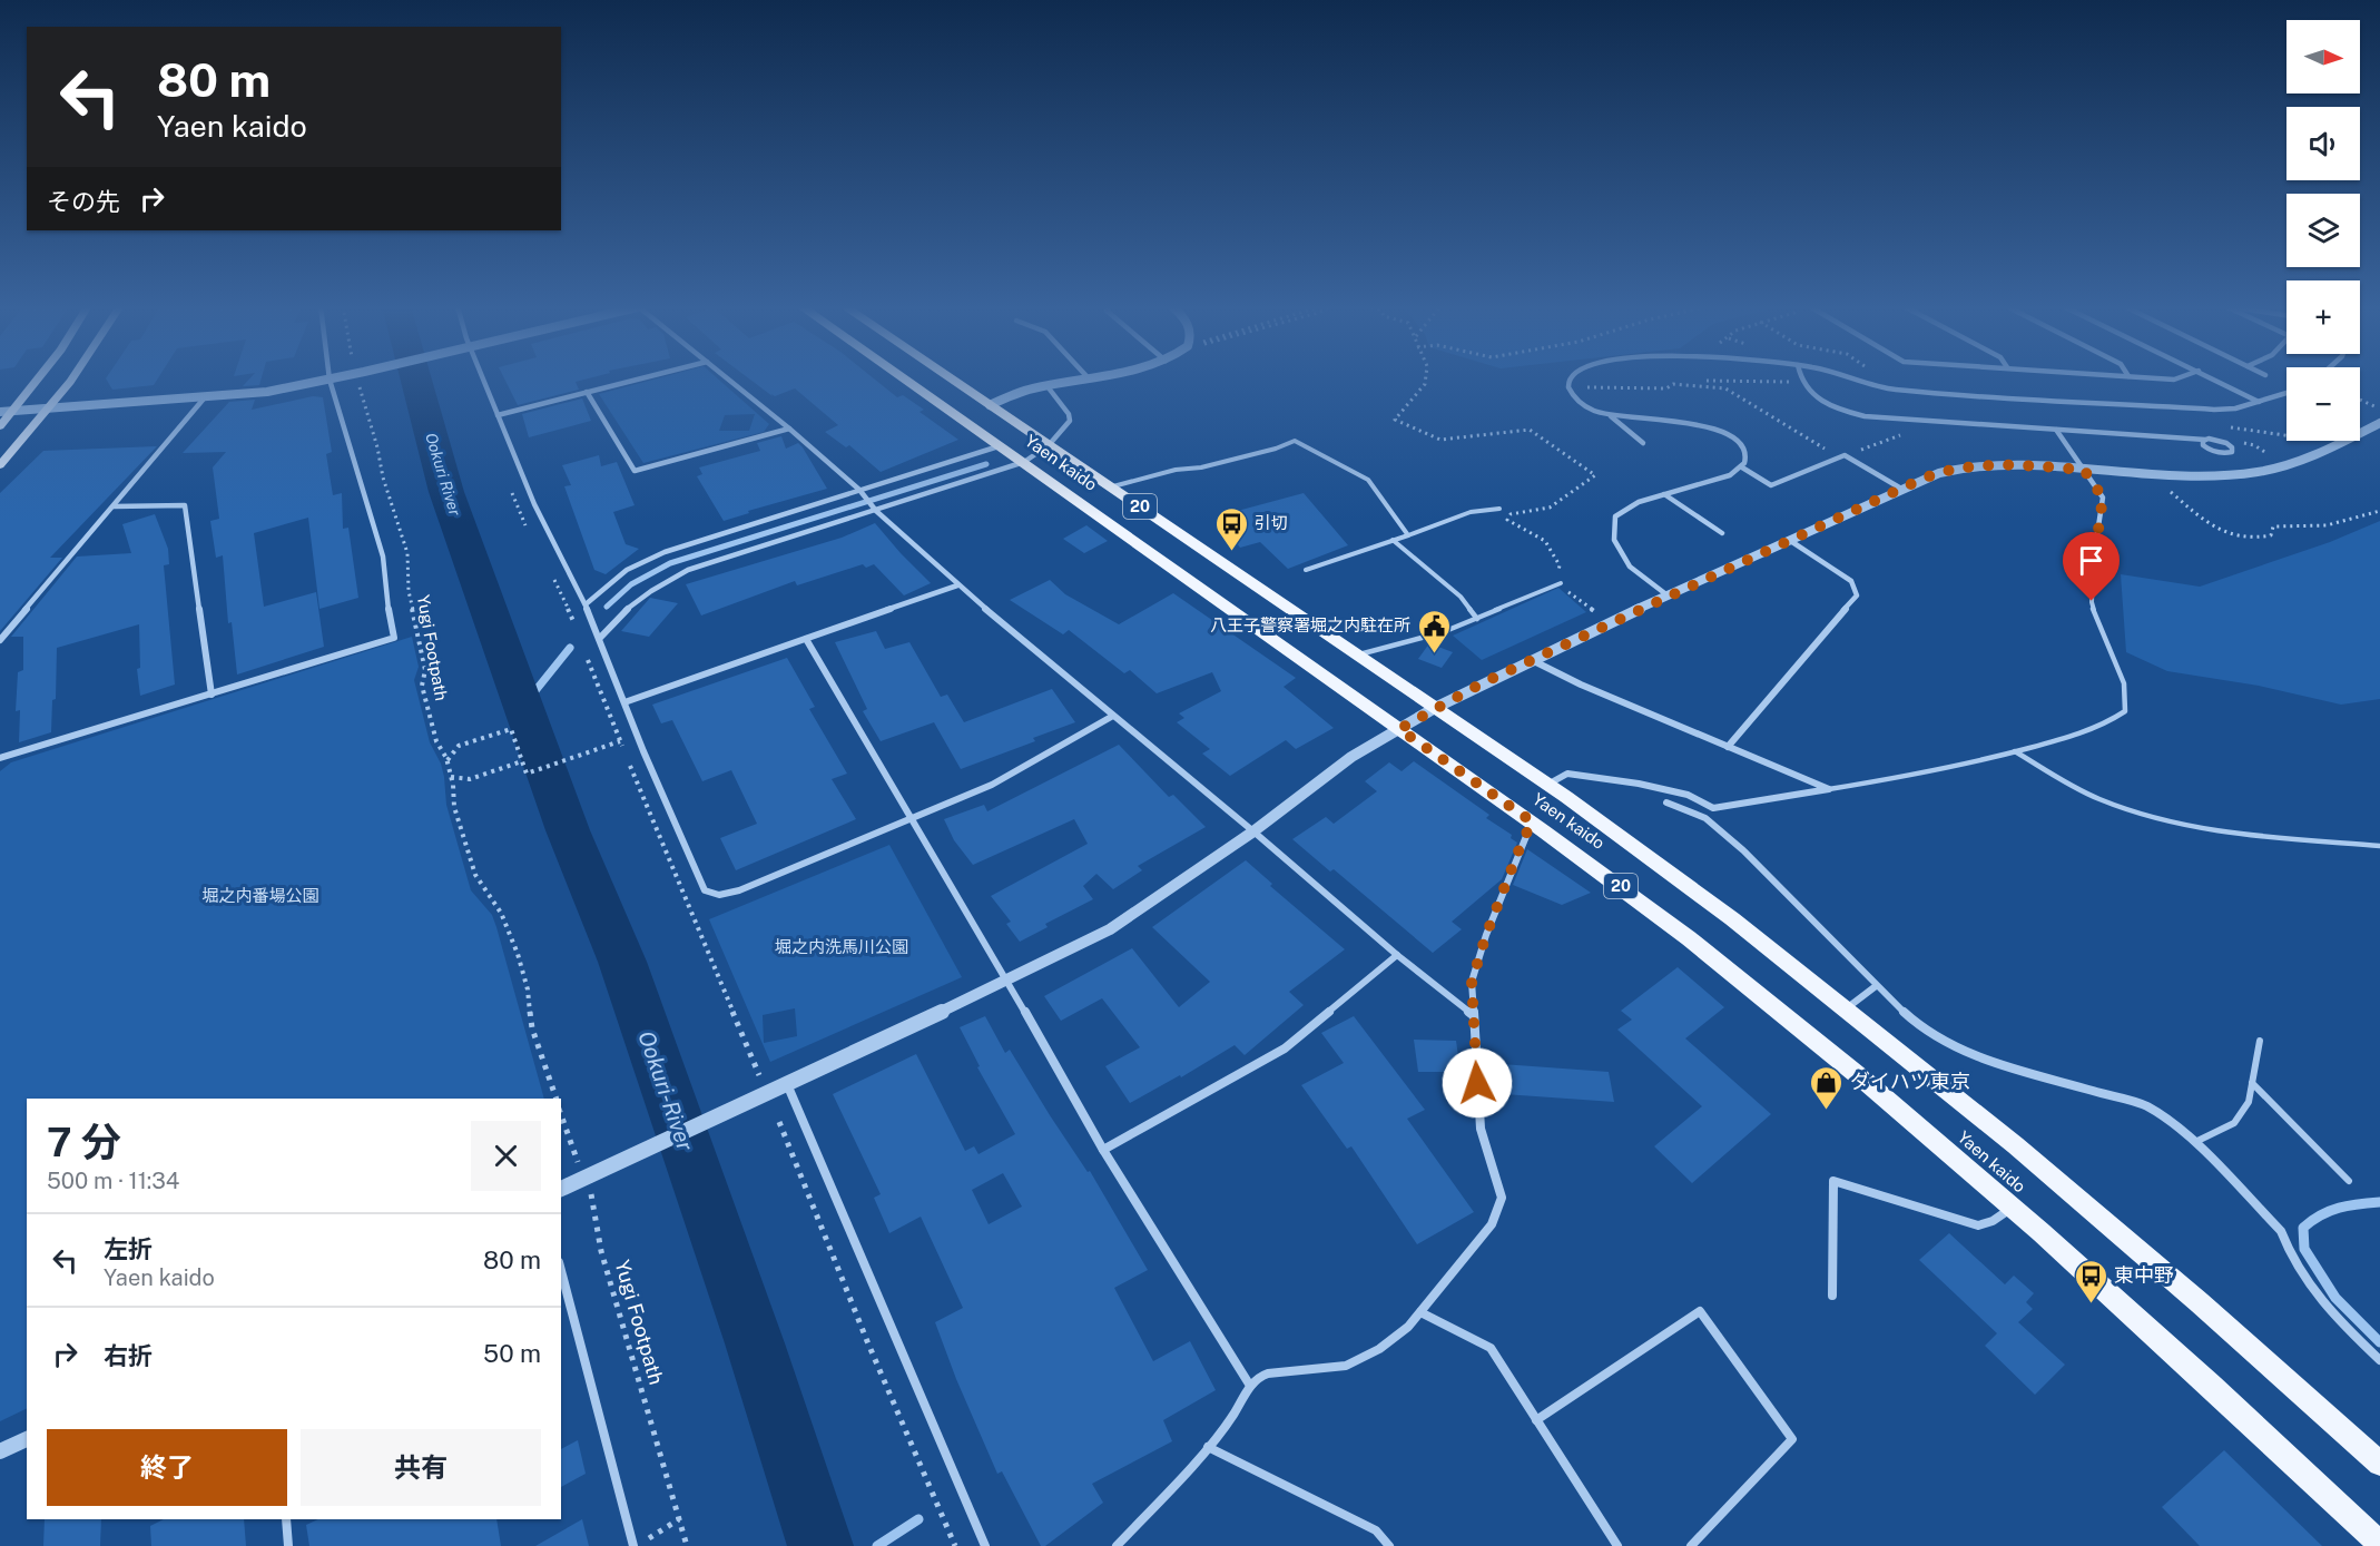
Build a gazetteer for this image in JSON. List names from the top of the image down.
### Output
{
  "streets": {
    "main road": ["Yaen kaido", "20"],
    "path": ["Yugi Footpath"]
  },
  "water": ["Ookuri River", "Ookuri-River"],
  "parks": ["堀之内番場公園", "堀之内洗馬川公園"],
  "places": {
    "bus stop": ["引切", "東中野"],
    "public building": ["八王子警察署堀之内駐在所"],
    "shop": ["ダイハツ東京"]
  },
  "north": "right",
  "page": {
    "map_buttons": ["+", "−"],
    "turn": ["80 m", "Yaen kaido"],
    "then": "その先",
    "heading": ["7 分", "500 m · 11:34"],
    "list": [
      {
        "name": "左折",
        "note": "Yaen kaido",
        "value": "80 m"
      },
      {
        "name": "右折",
        "value": "50 m"
      }
    ],
    "buttons": ["終了", "共有"]
  }
}
